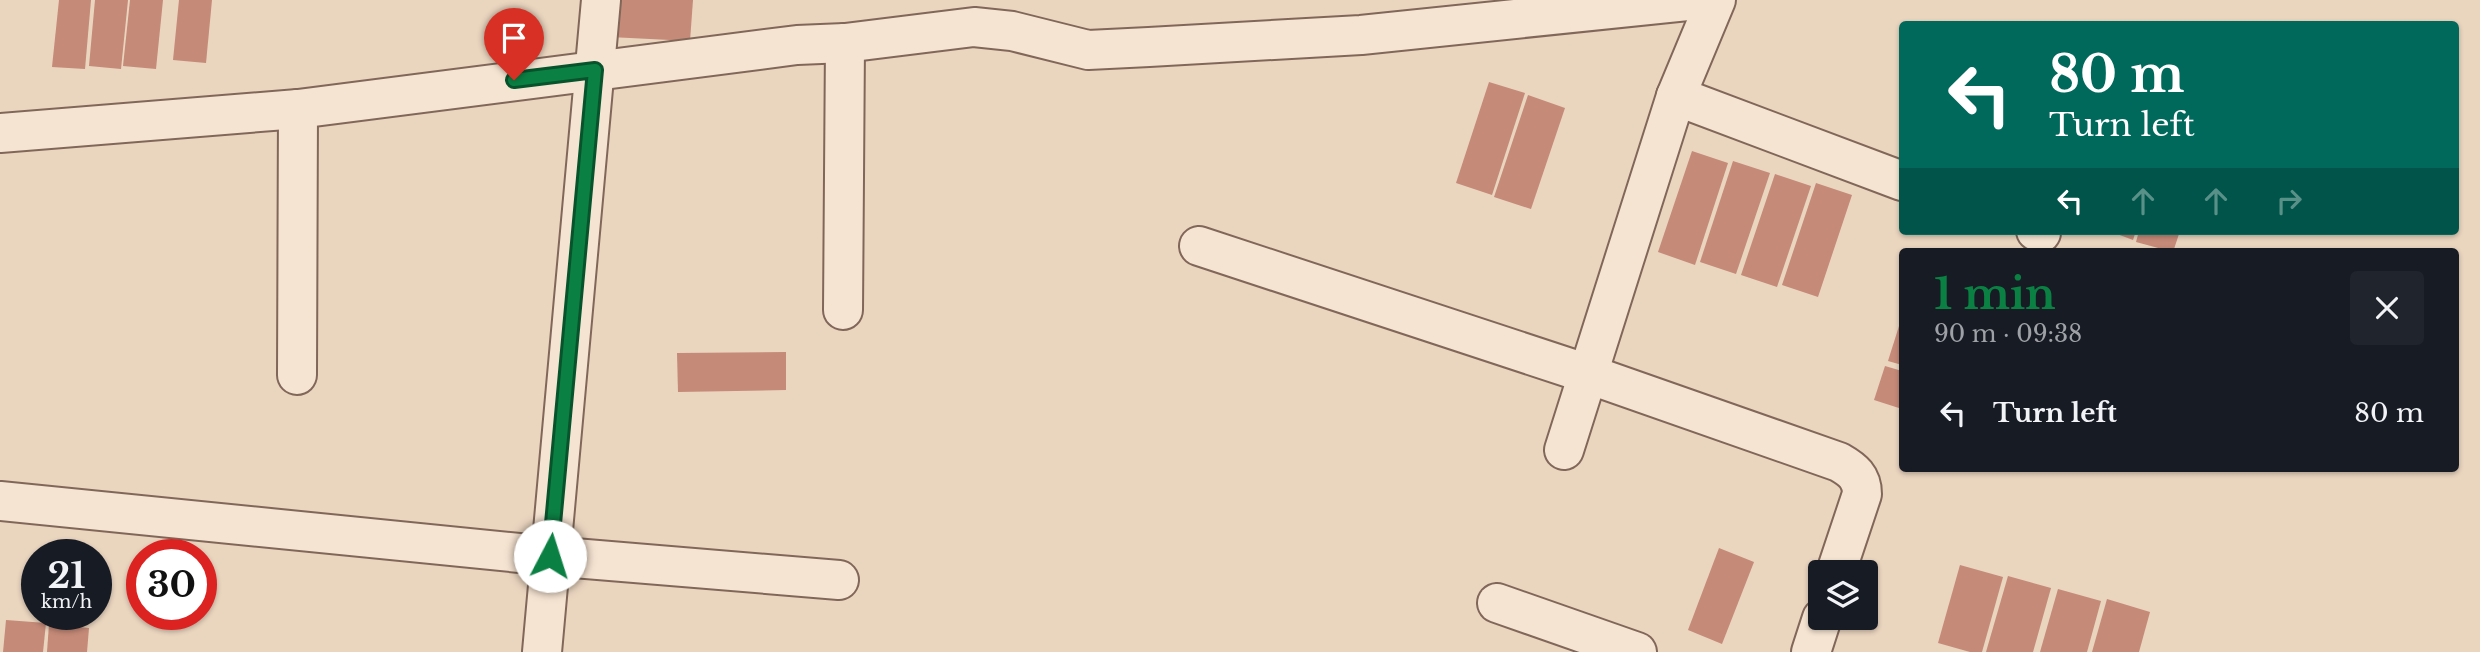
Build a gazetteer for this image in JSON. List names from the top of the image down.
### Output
{
  "page": {
    "turn": ["80 m", "Turn left"],
    "heading": ["1 min", "90 m · 09:38"],
    "list": [
      {
        "name": "Turn left",
        "value": "80 m"
      }
    ],
    "speed": "21 km/h",
    "limit": "30"
  }
}
